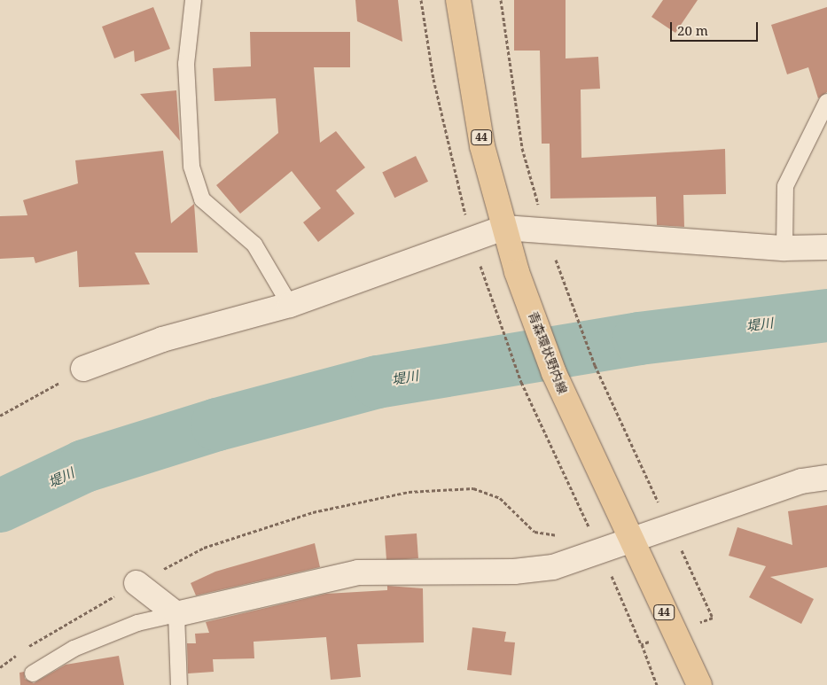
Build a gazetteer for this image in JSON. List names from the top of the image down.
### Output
{
  "streets": {
    "main road": ["44", "青森環状野内線"]
  },
  "water": ["堤川"],
  "scale_bar": "20 m"
}
